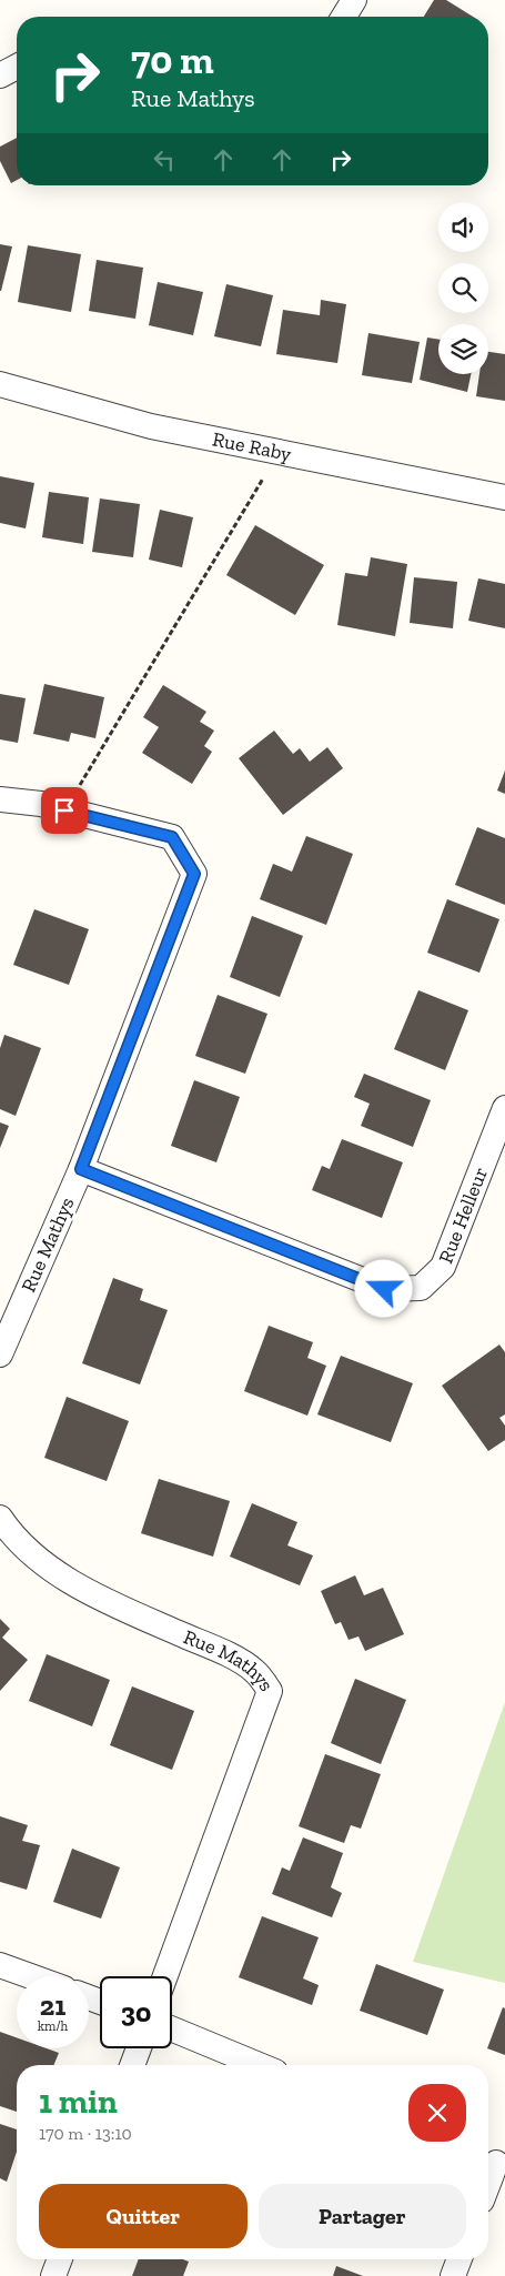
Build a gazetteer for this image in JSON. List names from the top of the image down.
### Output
{
  "streets": {
    "street": ["Rue Raby", "Rue Helleur", "Rue Mathys"]
  },
  "crossings": [
    ["Rue Helleur", "Rue Mathys"]
  ],
  "page": {
    "turn": ["70 m", "Rue Mathys"],
    "speed": "21 km/h",
    "limit": "30",
    "heading": ["1 min", "170 m · 13:10"],
    "buttons": ["Quitter", "Partager"]
  }
}
